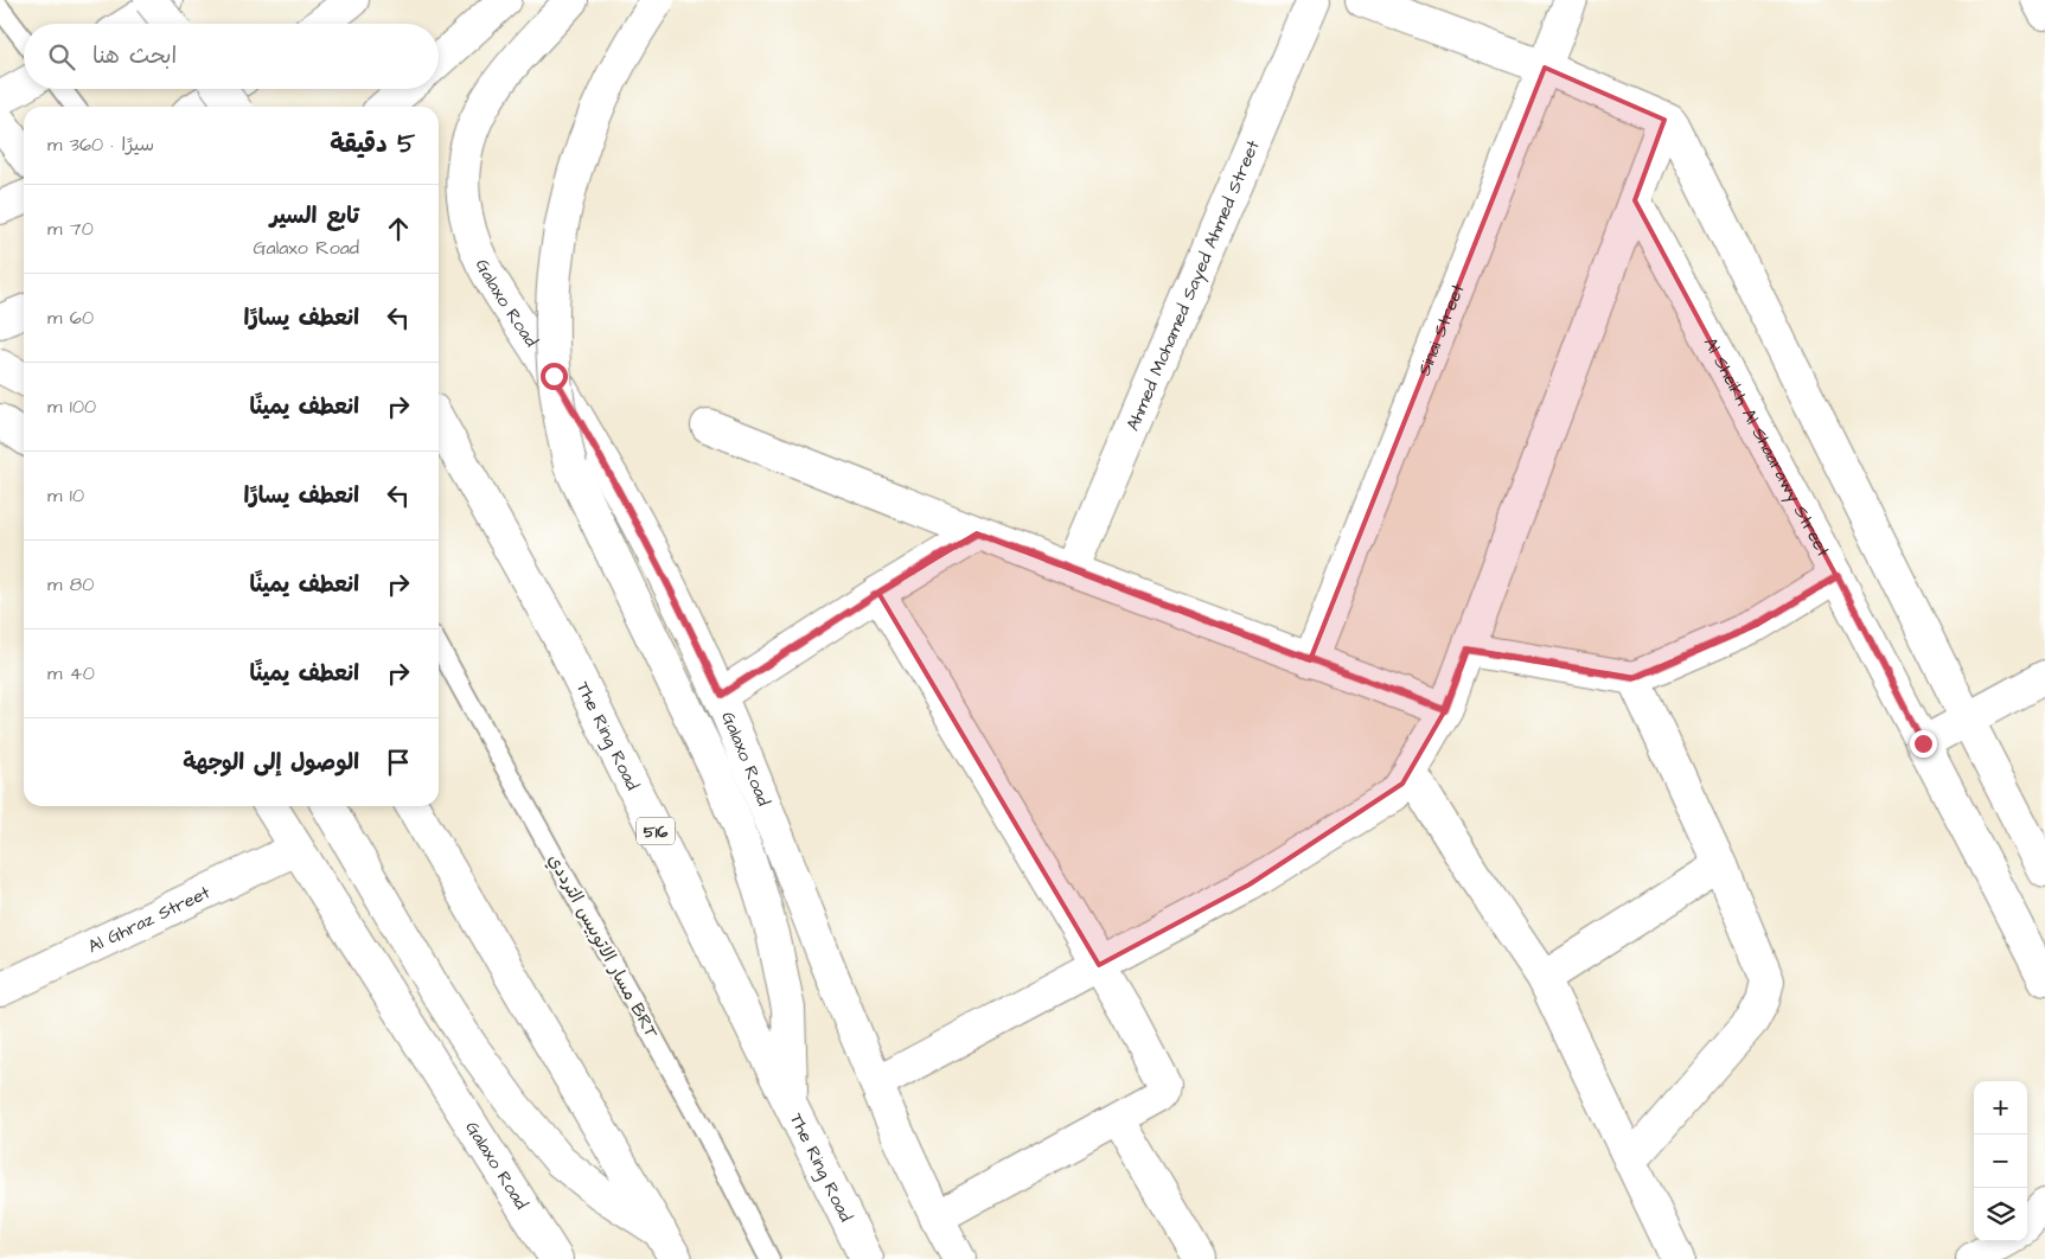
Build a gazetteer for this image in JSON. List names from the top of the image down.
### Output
{
  "streets": {
    "main road": [
      "Ahmed Mohamed Sayed Ahmed Street",
      "Galaxo Road",
      "Sinai Street",
      "Al Sheikh Al Shaarawy Street",
      "The Ring Road",
      "516",
      "Al Ghraz Street"
    ],
    "lane": ["مسار الاتوبيس الترددي BRT"]
  },
  "crossings": [
    ["Galaxo Road", "Al Ghraz Street"]
  ],
  "page": {
    "search": "ابحث هنا",
    "heading": ["5 دقيقة", "سيرًا · 360 m"],
    "list": [
      ["تابع السير", "Galaxo Road", "70 m"],
      ["انعطف يسارًا", "60 m"],
      ["انعطف يمينًا", "100 m"],
      ["انعطف يسارًا", "10 m"],
      ["انعطف يمينًا", "80 m"],
      ["انعطف يمينًا", "40 m"],
      "الوصول إلى الوجهة"
    ],
    "map_buttons": ["+", "−"]
  }
}
